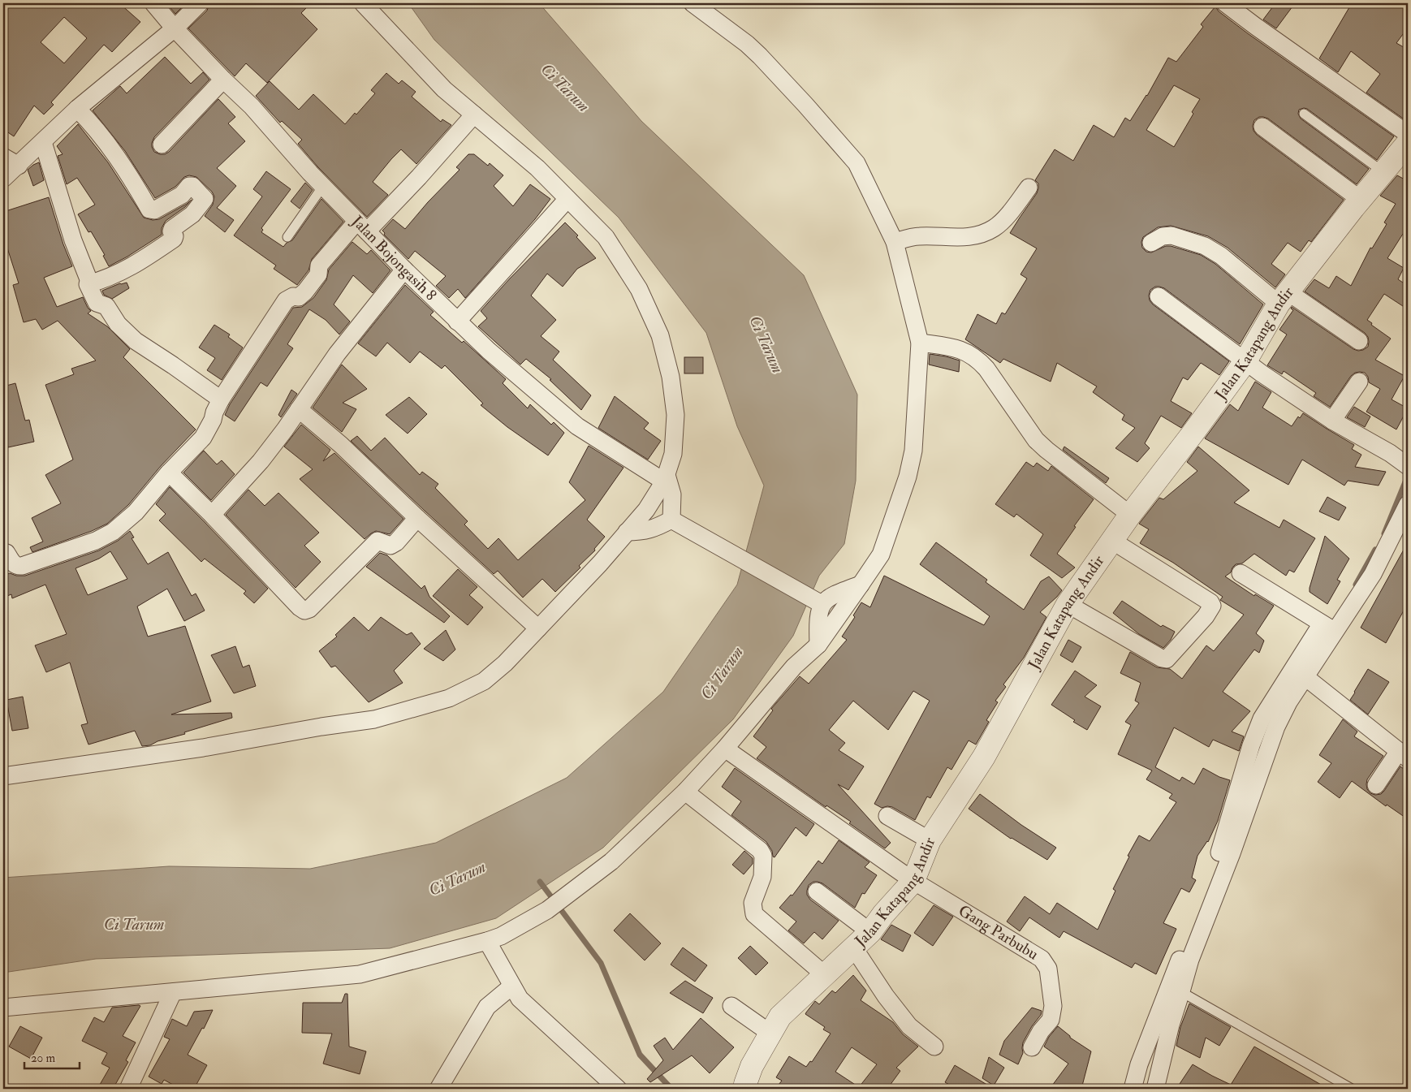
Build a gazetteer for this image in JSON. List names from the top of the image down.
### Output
{
  "streets": {
    "street": ["Jalan Bojongasih 8", "Jalan Katapang Andir", "Gang Parbubu"]
  },
  "crossings": [
    ["Jalan Katapang Andir", "Gang Parbubu"]
  ],
  "water": ["Ci Tarum"],
  "scale_bar": "20 m"
}
